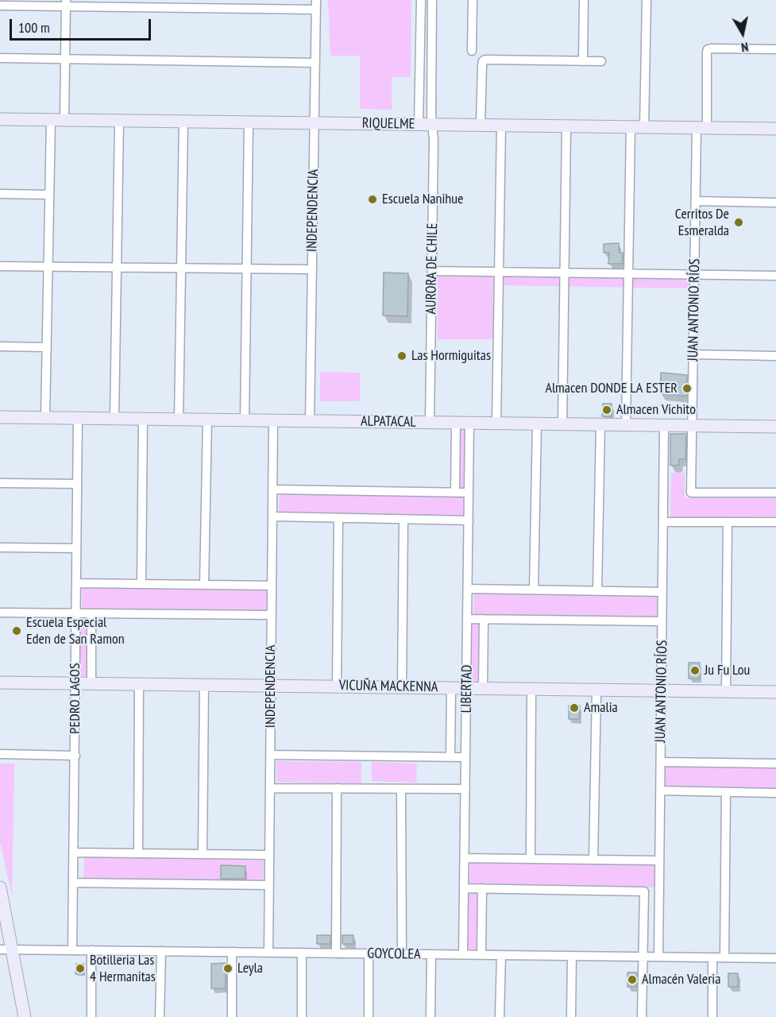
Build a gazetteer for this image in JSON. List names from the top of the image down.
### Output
{
  "streets": {
    "main road": ["RIQUELME", "ALPATACAL", "VICUÑA MACKENNA"],
    "street": [
      "INDEPENDENCIA",
      "AURORA DE CHILE",
      "JUAN ANTONIO RÍOS",
      "LIBERTAD",
      "PEDRO LAGOS",
      "GOYCOLEA"
    ]
  },
  "crossings": [
    ["RIQUELME", "INDEPENDENCIA"],
    ["RIQUELME", "AURORA DE CHILE"],
    ["RIQUELME", "JUAN ANTONIO RÍOS"],
    ["INDEPENDENCIA", "ALPATACAL"],
    ["INDEPENDENCIA", "VICUÑA MACKENNA"],
    ["INDEPENDENCIA", "GOYCOLEA"],
    ["AURORA DE CHILE", "ALPATACAL"],
    ["JUAN ANTONIO RÍOS", "ALPATACAL"],
    ["JUAN ANTONIO RÍOS", "VICUÑA MACKENNA"],
    ["JUAN ANTONIO RÍOS", "GOYCOLEA"],
    ["ALPATACAL", "LIBERTAD"],
    ["ALPATACAL", "PEDRO LAGOS"],
    ["VICUÑA MACKENNA", "LIBERTAD"],
    ["VICUÑA MACKENNA", "PEDRO LAGOS"],
    ["LIBERTAD", "GOYCOLEA"],
    ["PEDRO LAGOS", "GOYCOLEA"]
  ],
  "places": [
    "Escuela Nanihue",
    "Cerritos De Esmeralda",
    "Las Hormiguitas",
    "Almacen DONDE LA ESTER",
    "Almacen Vichito",
    "Escuela Especial Eden de San Ramon",
    "Ju Fu Lou",
    "Amalia",
    "Botilleria Las 4 Hermanitas",
    "Leyla",
    "Almacén Valeria"
  ],
  "scale_bar": "100 m",
  "north": "bottom"
}
